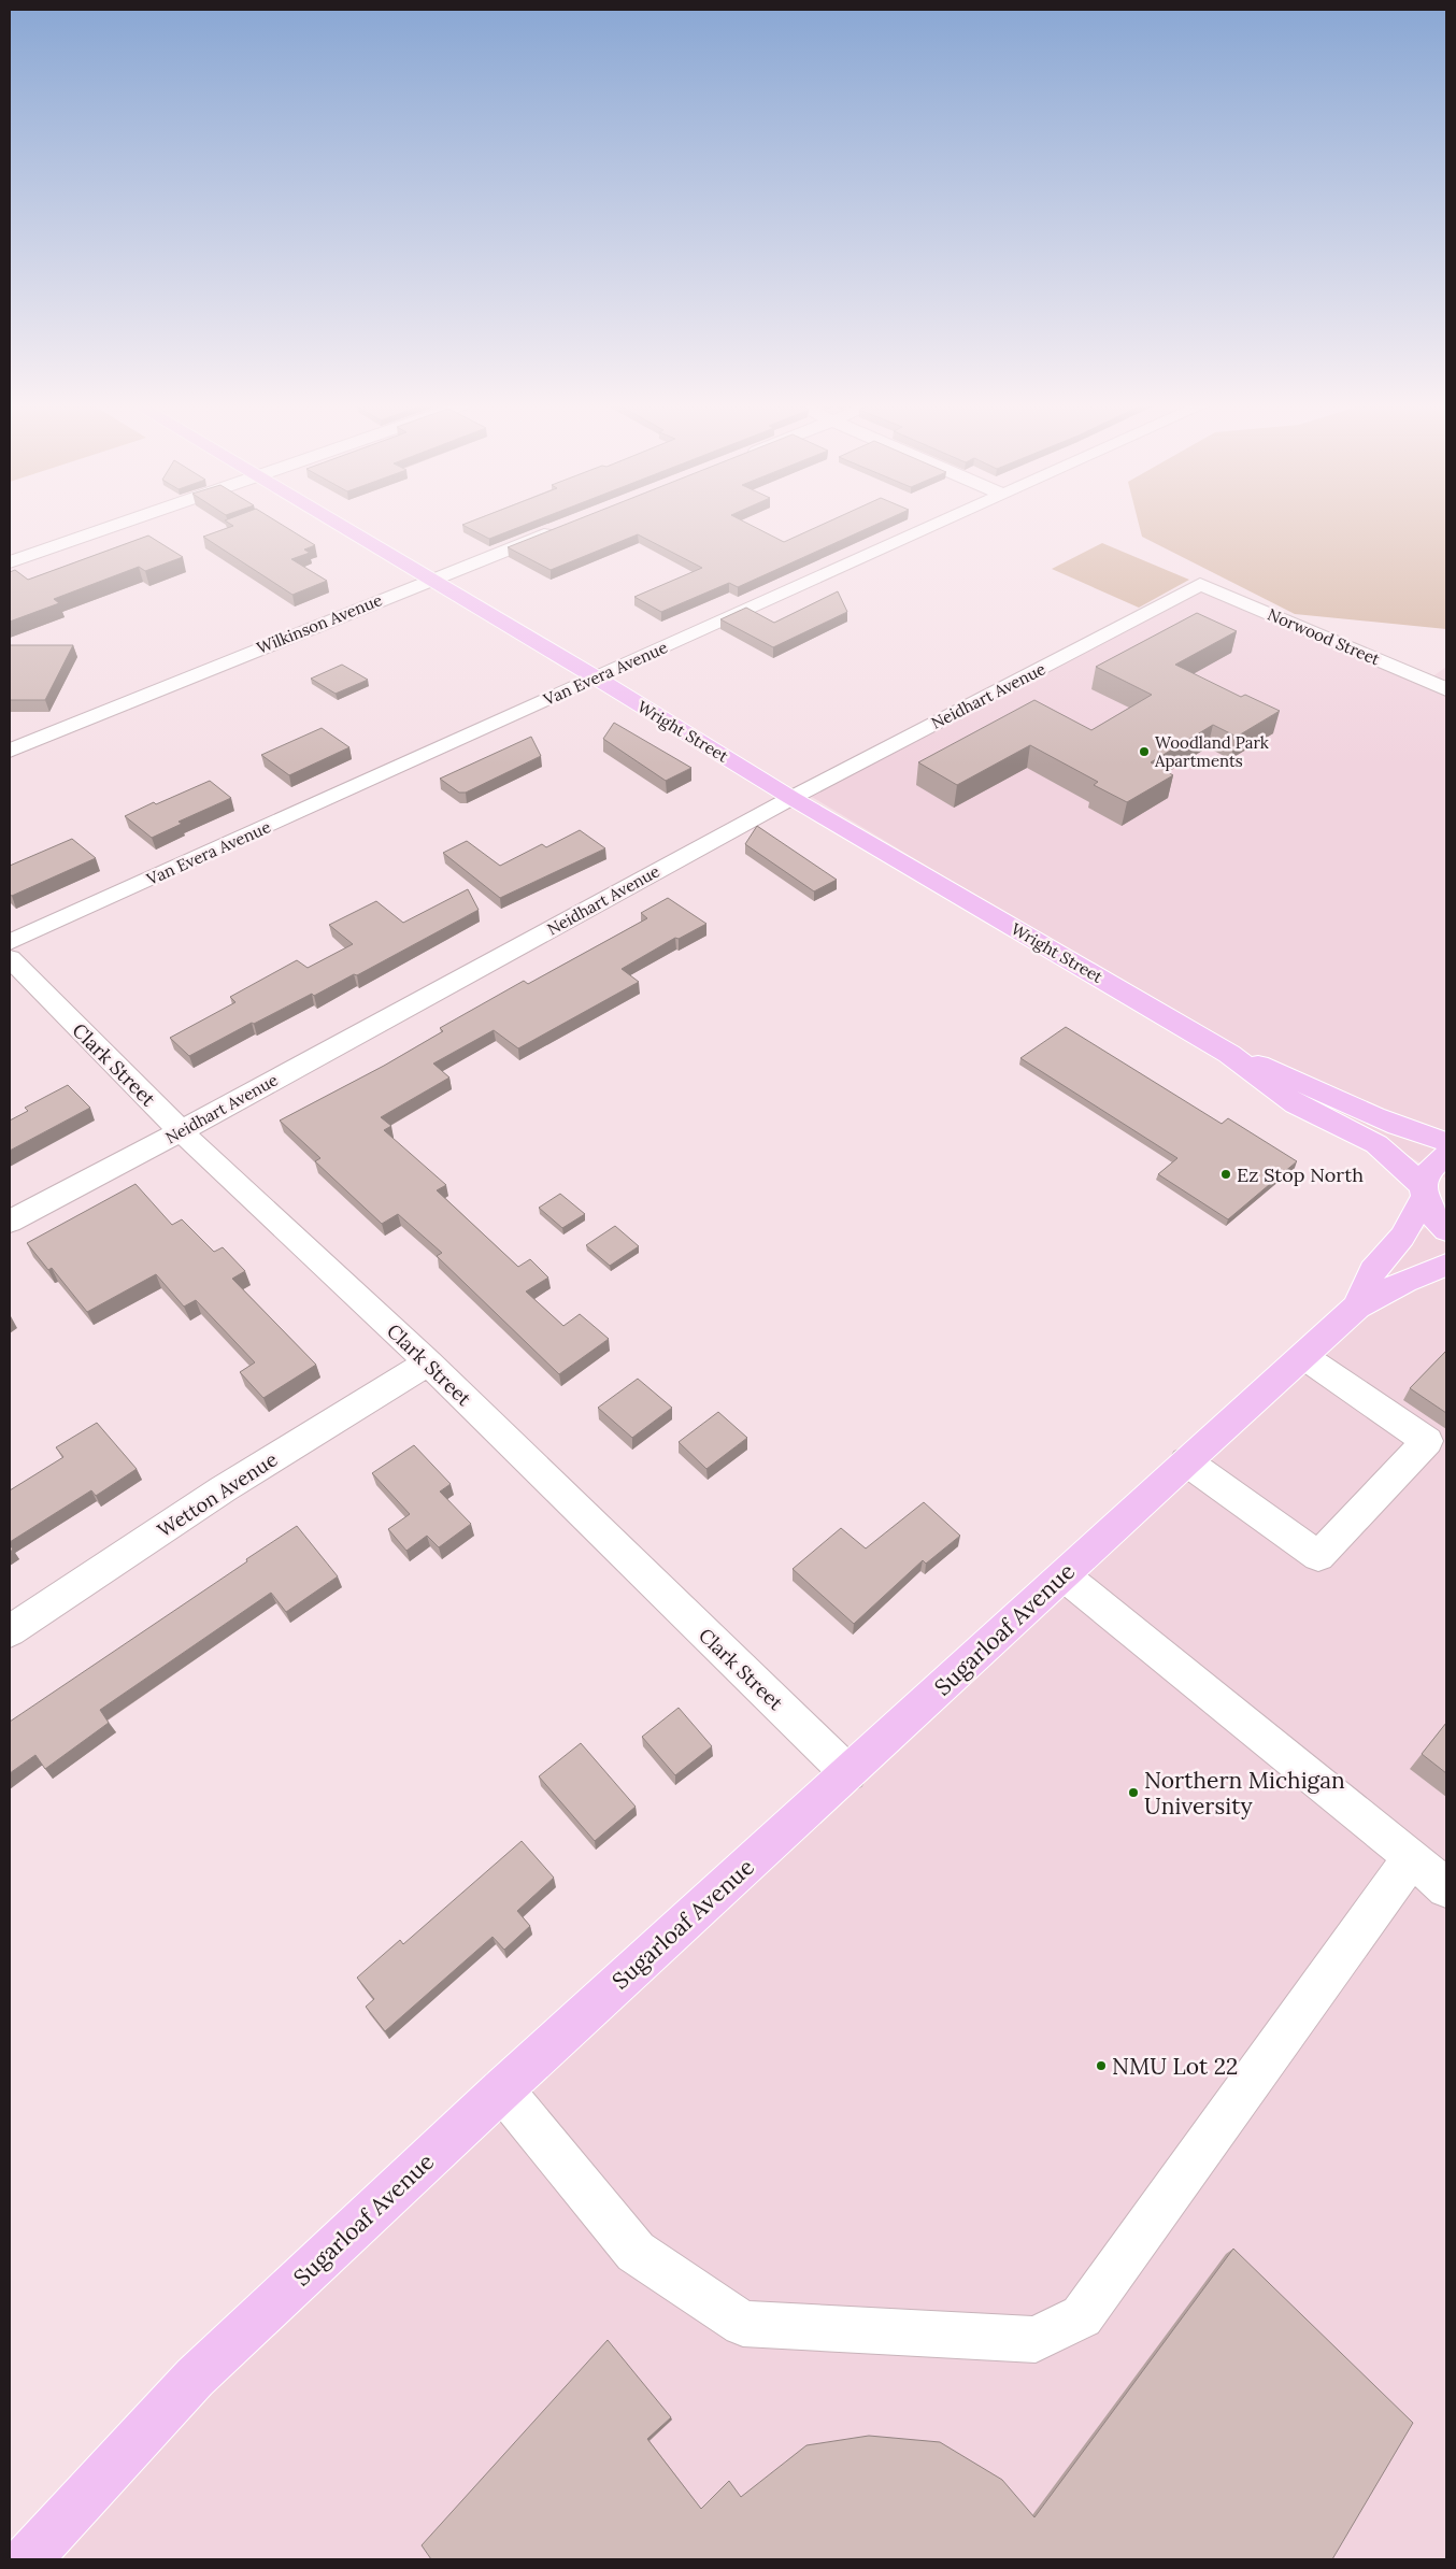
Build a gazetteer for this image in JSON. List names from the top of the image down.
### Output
{
  "streets": {
    "main road": ["Wright Street", "Sugarloaf Avenue"],
    "street": [
      "Wilkinson Avenue",
      "Norwood Street",
      "Van Evera Avenue",
      "Neidhart Avenue",
      "Clark Street",
      "Wetton Avenue"
    ]
  },
  "crossings": [
    ["Wilkinson Avenue", "Wright Street"],
    ["Norwood Street", "Neidhart Avenue"],
    ["Van Evera Avenue", "Wright Street"],
    ["Neidhart Avenue", "Wright Street"],
    ["Neidhart Avenue", "Clark Street"],
    ["Wright Street", "Sugarloaf Avenue"],
    ["Clark Street", "Wetton Avenue"],
    ["Clark Street", "Sugarloaf Avenue"]
  ],
  "places": [
    "Woodland Park Apartments",
    "Ez Stop North",
    "Northern Michigan University",
    "NMU Lot 22"
  ]
}
